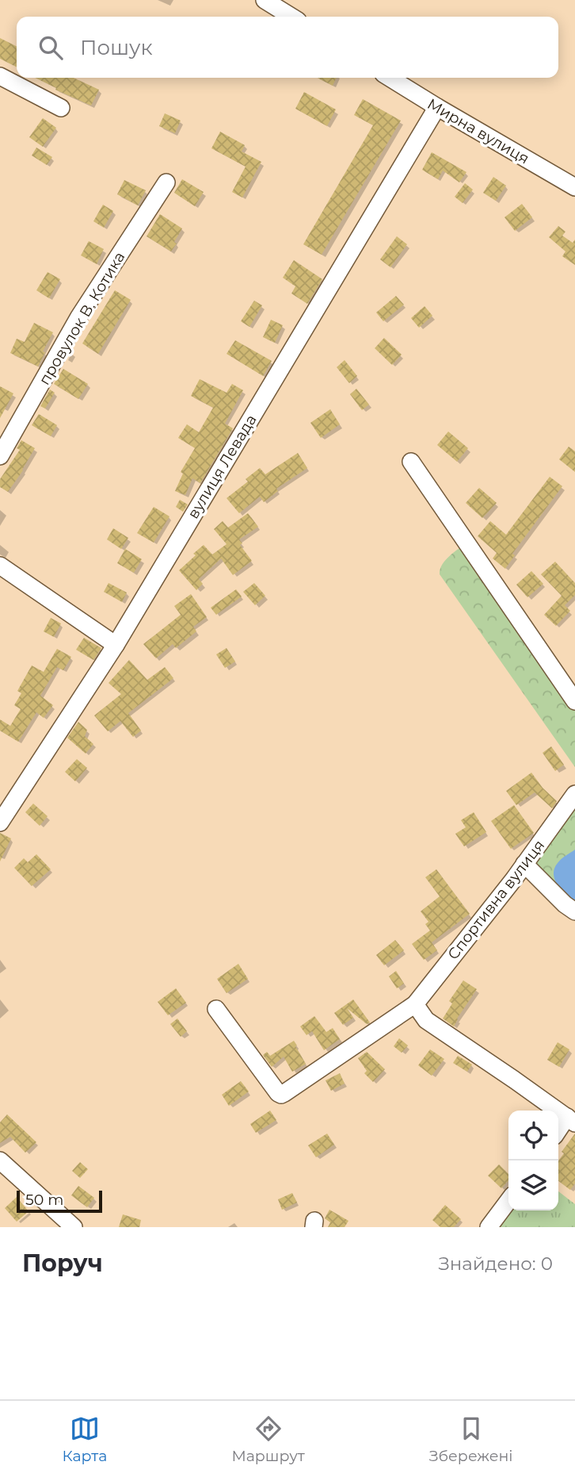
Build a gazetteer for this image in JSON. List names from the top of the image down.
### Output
{
  "streets": {
    "street": [
      "Мирна вулиця",
      "провулок В. Котика",
      "вулиця Левада",
      "Спортивна вулиця"
    ]
  },
  "crossings": [
    ["Мирна вулиця", "вулиця Левада"]
  ],
  "scale_bar": "50 m",
  "page": {
    "search": "Пошук",
    "scale": "50 m",
    "heading": ["Поруч", "Знайдено: 0"],
    "nav": ["Карта", "Маршрут", "Збережені"]
  }
}
